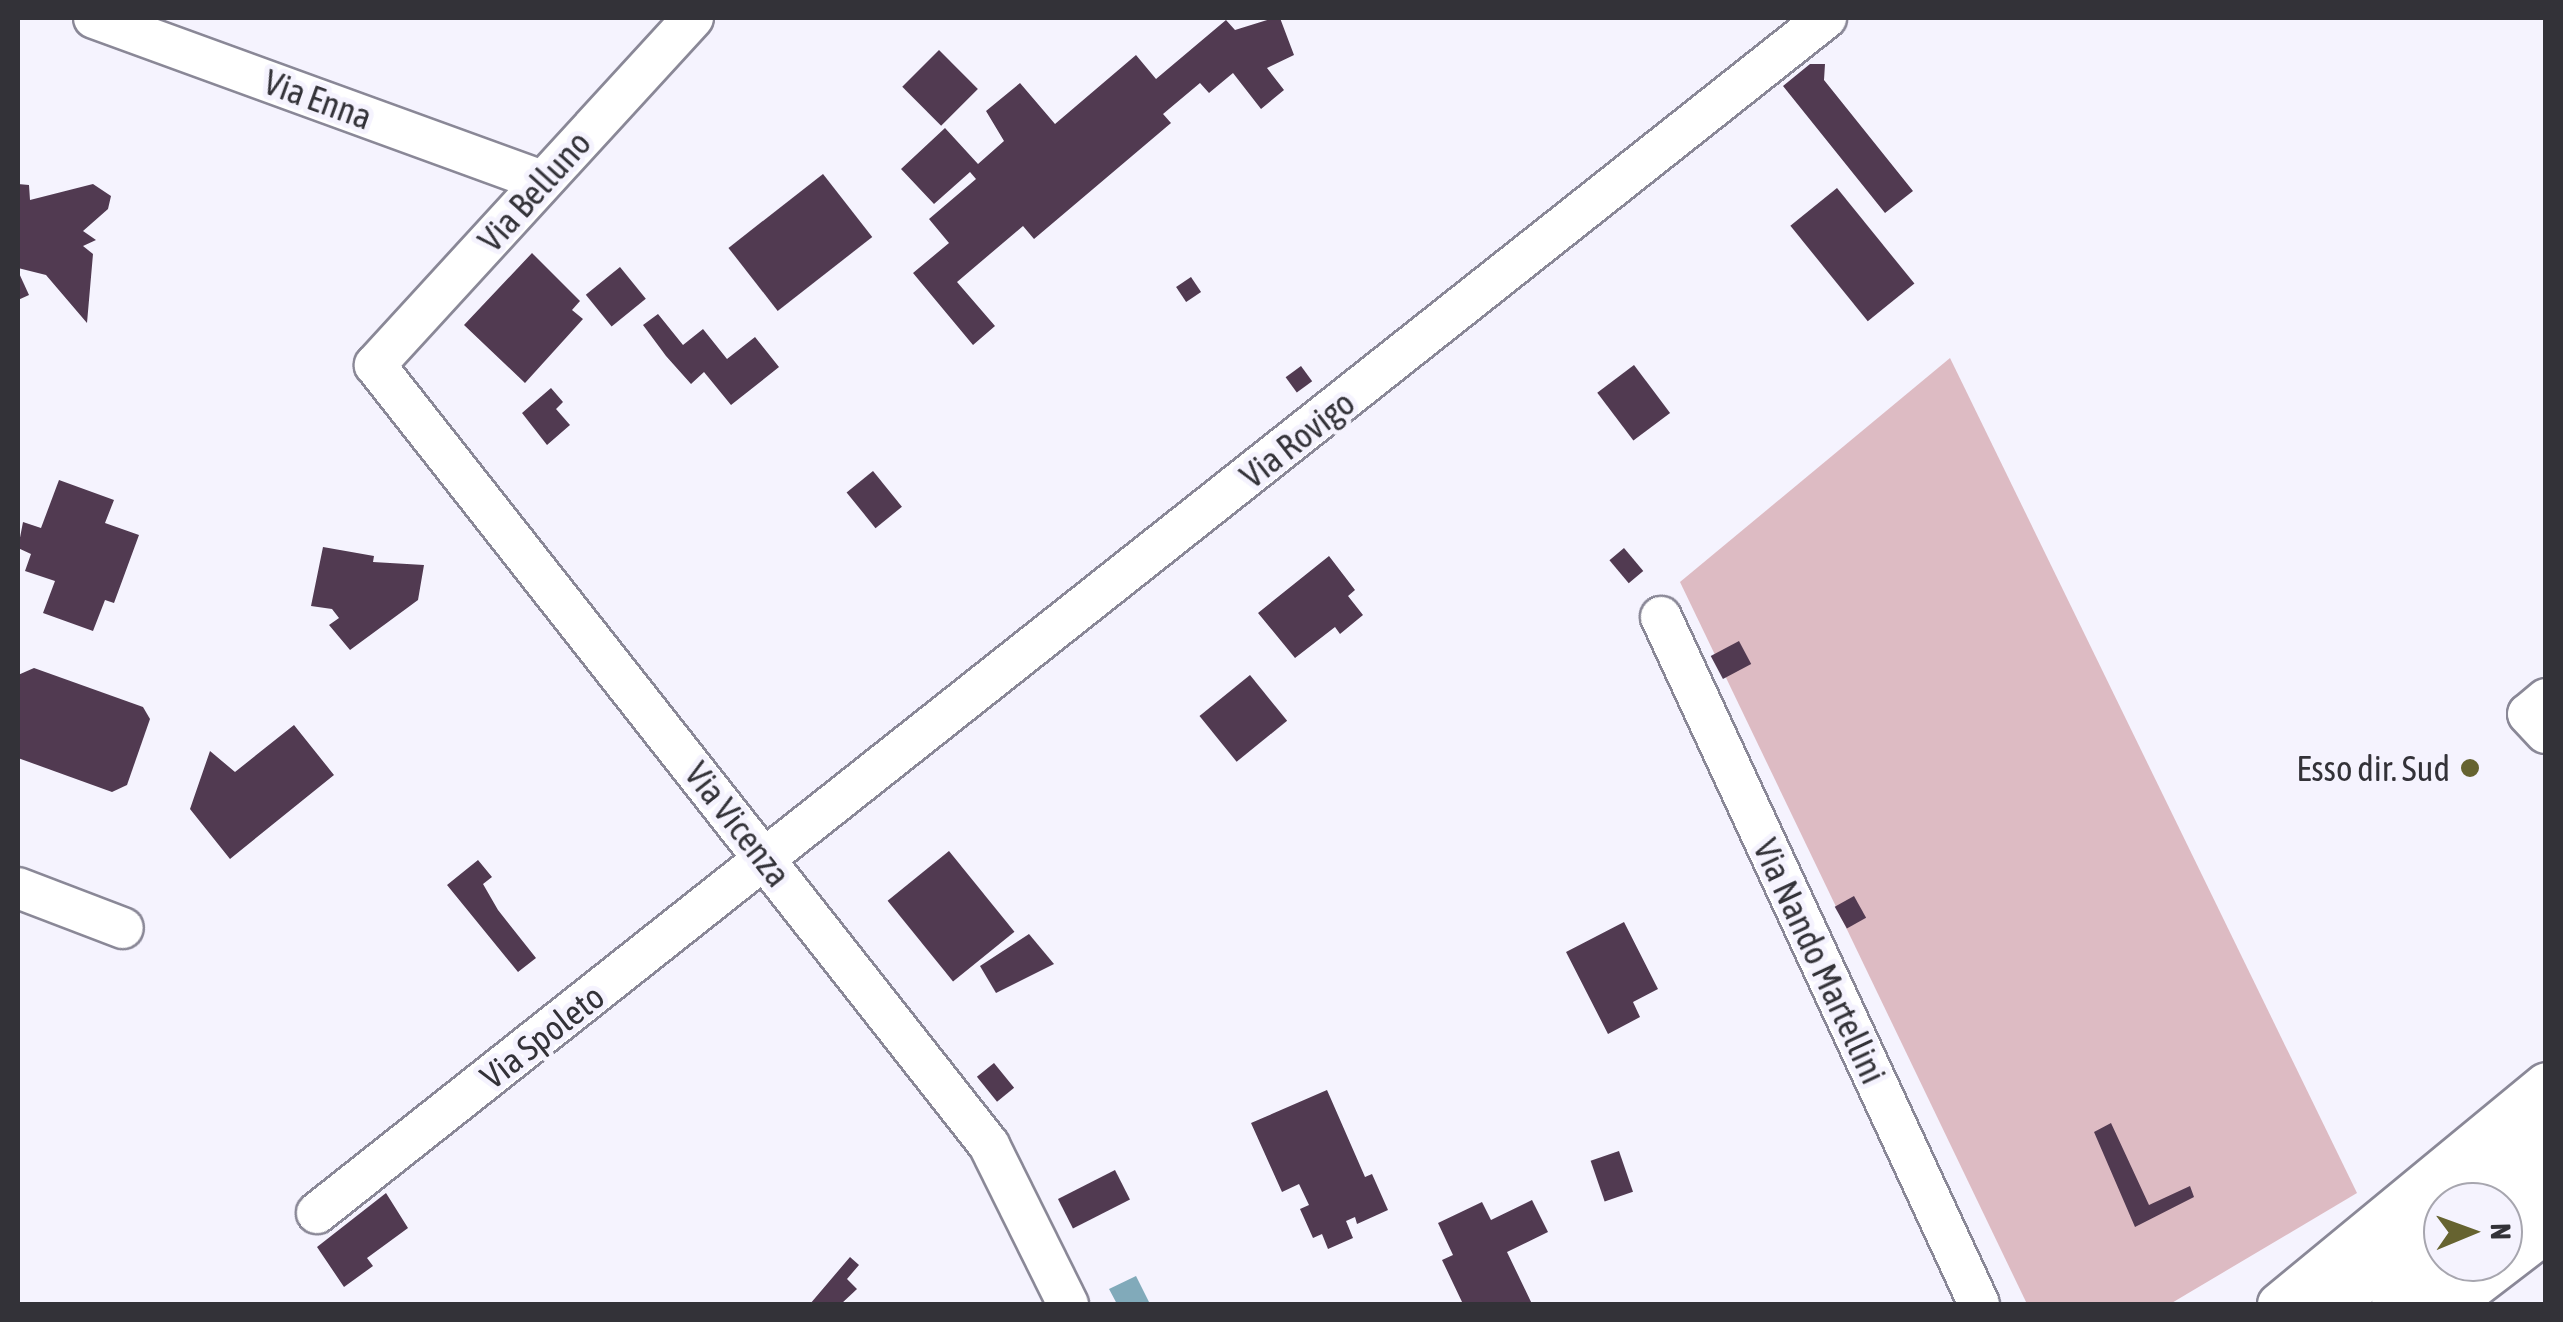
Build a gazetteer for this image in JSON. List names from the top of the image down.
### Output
{
  "streets": {
    "street": [
      "Via Enna",
      "Via Belluno",
      "Via Rovigo",
      "Via Vicenza",
      "Via Nando Martellini",
      "Via Spoleto"
    ]
  },
  "crossings": [
    ["Via Enna", "Via Belluno"],
    ["Via Belluno", "Via Vicenza"],
    ["Via Rovigo", "Via Vicenza"],
    ["Via Rovigo", "Via Spoleto"],
    ["Via Vicenza", "Via Spoleto"]
  ],
  "places": ["Esso dir. Sud"],
  "north": "right"
}
